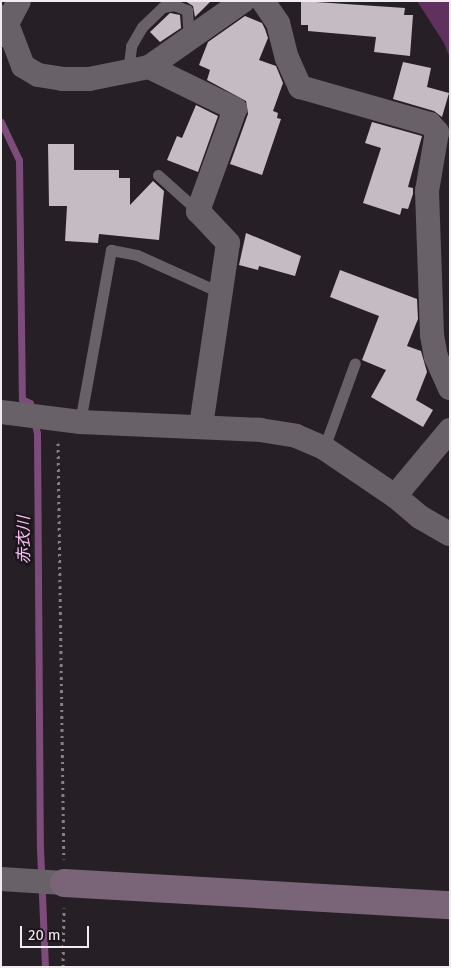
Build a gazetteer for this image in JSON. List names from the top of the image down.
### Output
{
  "water": ["赤衣川"],
  "scale_bar": "20 m"
}
